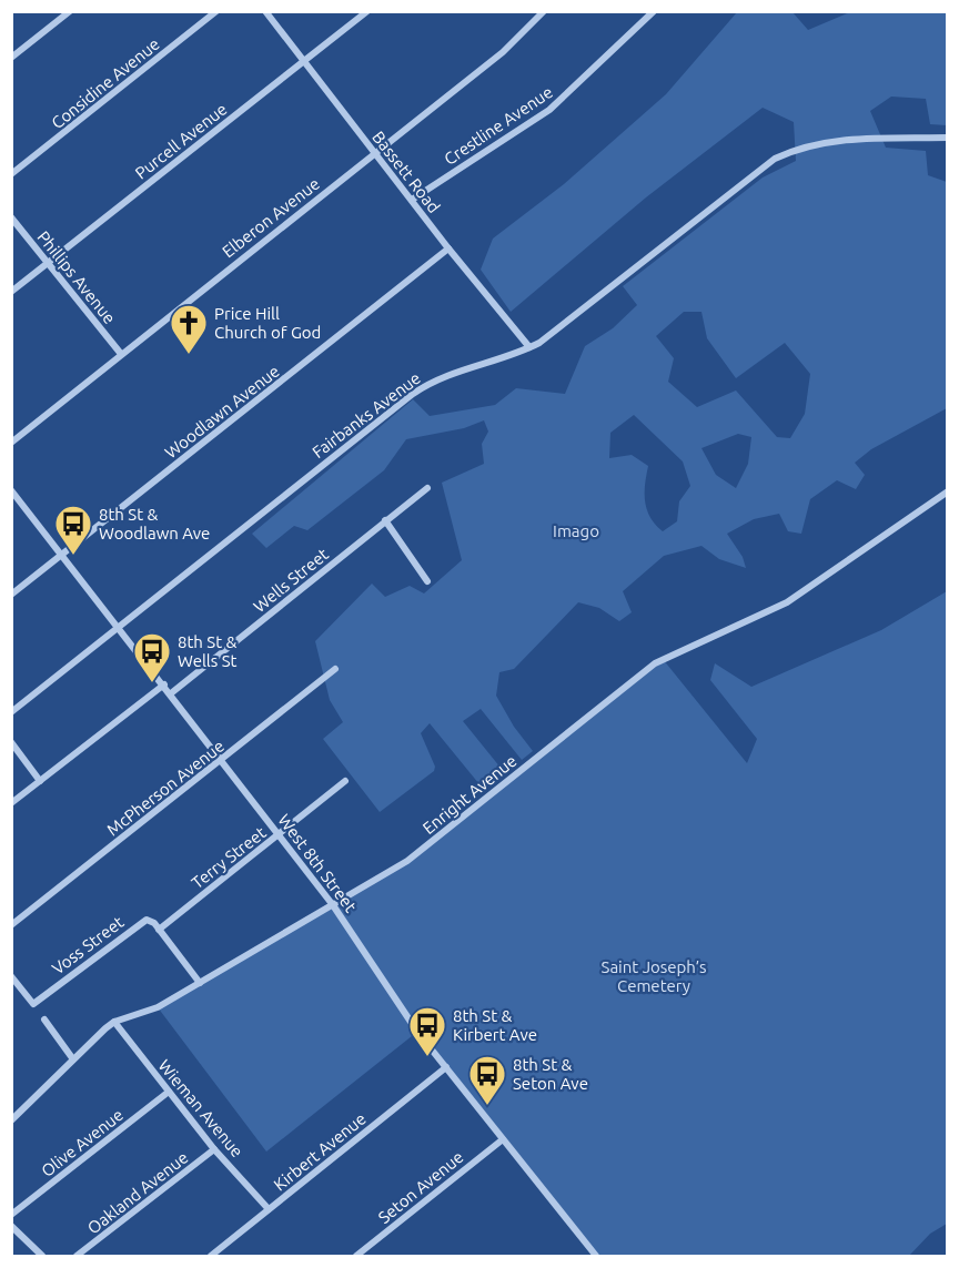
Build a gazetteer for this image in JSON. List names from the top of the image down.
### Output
{
  "streets": {
    "street": [
      "Considine Avenue",
      "Crestline Avenue",
      "Purcell Avenue",
      "Bassett Road",
      "Elberon Avenue",
      "Phillips Avenue",
      "Woodlawn Avenue",
      "Fairbanks Avenue",
      "Wells Street",
      "McPherson Avenue",
      "Enright Avenue",
      "Terry Street",
      "West 8th Street",
      "Voss Street",
      "Wieman Avenue",
      "Olive Avenue",
      "Kirbert Avenue",
      "Seton Avenue",
      "Oakland Avenue"
    ]
  },
  "crossings": [
    ["Crestline Avenue", "Bassett Road"],
    ["Purcell Avenue", "Bassett Road"],
    ["Purcell Avenue", "Phillips Avenue"],
    ["Bassett Road", "Elberon Avenue"],
    ["Bassett Road", "Woodlawn Avenue"],
    ["Bassett Road", "Fairbanks Avenue"],
    ["Elberon Avenue", "Phillips Avenue"],
    ["Wells Street", "West 8th Street"],
    ["McPherson Avenue", "West 8th Street"],
    ["Enright Avenue", "West 8th Street"],
    ["Enright Avenue", "Wieman Avenue"],
    ["Terry Street", "West 8th Street"],
    ["Terry Street", "Voss Street"],
    ["West 8th Street", "Kirbert Avenue"],
    ["West 8th Street", "Seton Avenue"],
    ["Wieman Avenue", "Olive Avenue"],
    ["Wieman Avenue", "Kirbert Avenue"],
    ["Wieman Avenue", "Oakland Avenue"]
  ],
  "parks": ["Imago", "Saint Joseph’s Cemetery"],
  "places": {
    "church": ["Price Hill Church of God"],
    "bus stop": [
      "8th St & Woodlawn Ave",
      "8th St & Wells St",
      "8th St & Kirbert Ave",
      "8th St & Seton Ave"
    ]
  }
}
